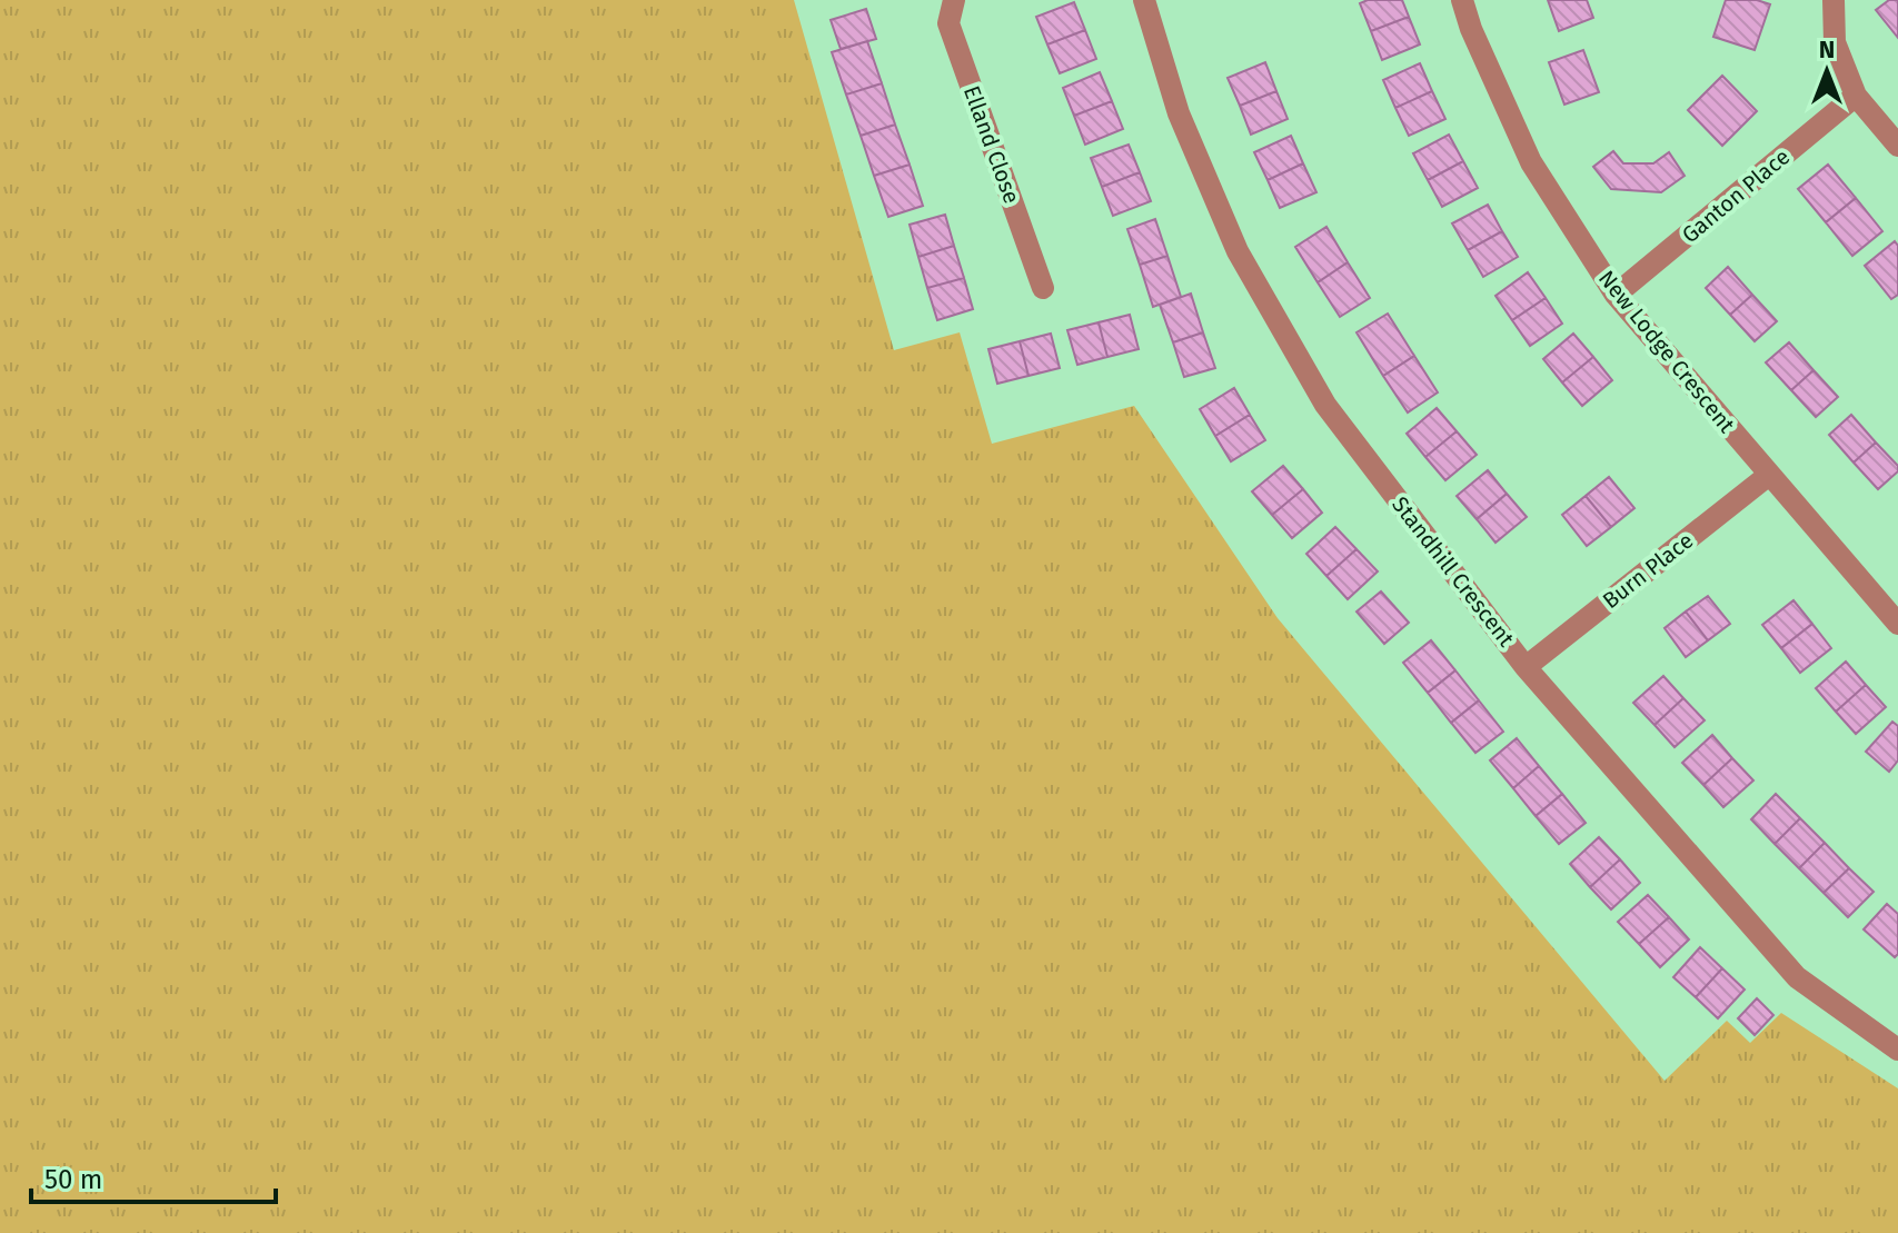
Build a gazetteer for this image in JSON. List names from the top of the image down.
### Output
{
  "streets": {
    "street": [
      "Elland Close",
      "Ganton Place",
      "New Lodge Crescent",
      "Burn Place",
      "Standhill Crescent"
    ]
  },
  "crossings": [
    ["Ganton Place", "New Lodge Crescent"],
    ["New Lodge Crescent", "Burn Place"],
    ["Burn Place", "Standhill Crescent"]
  ],
  "scale_bar": "50 m",
  "north": "top"
}
